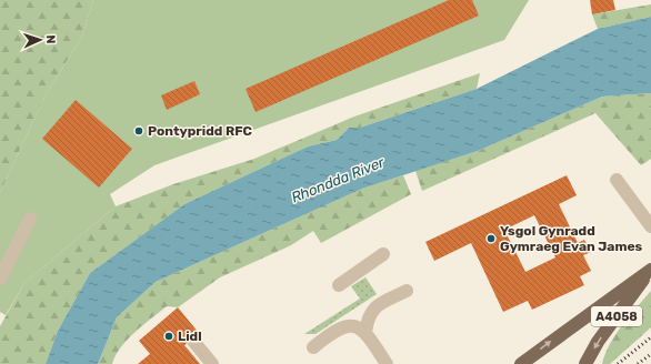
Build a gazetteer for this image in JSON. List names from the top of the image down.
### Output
{
  "streets": {
    "main road": ["A4058"]
  },
  "water": ["Rhondda River"],
  "places": ["Pontypridd RFC", "Ysgol Gynradd Gymraeg Evan James", "Lidl"],
  "north": "right"
}
